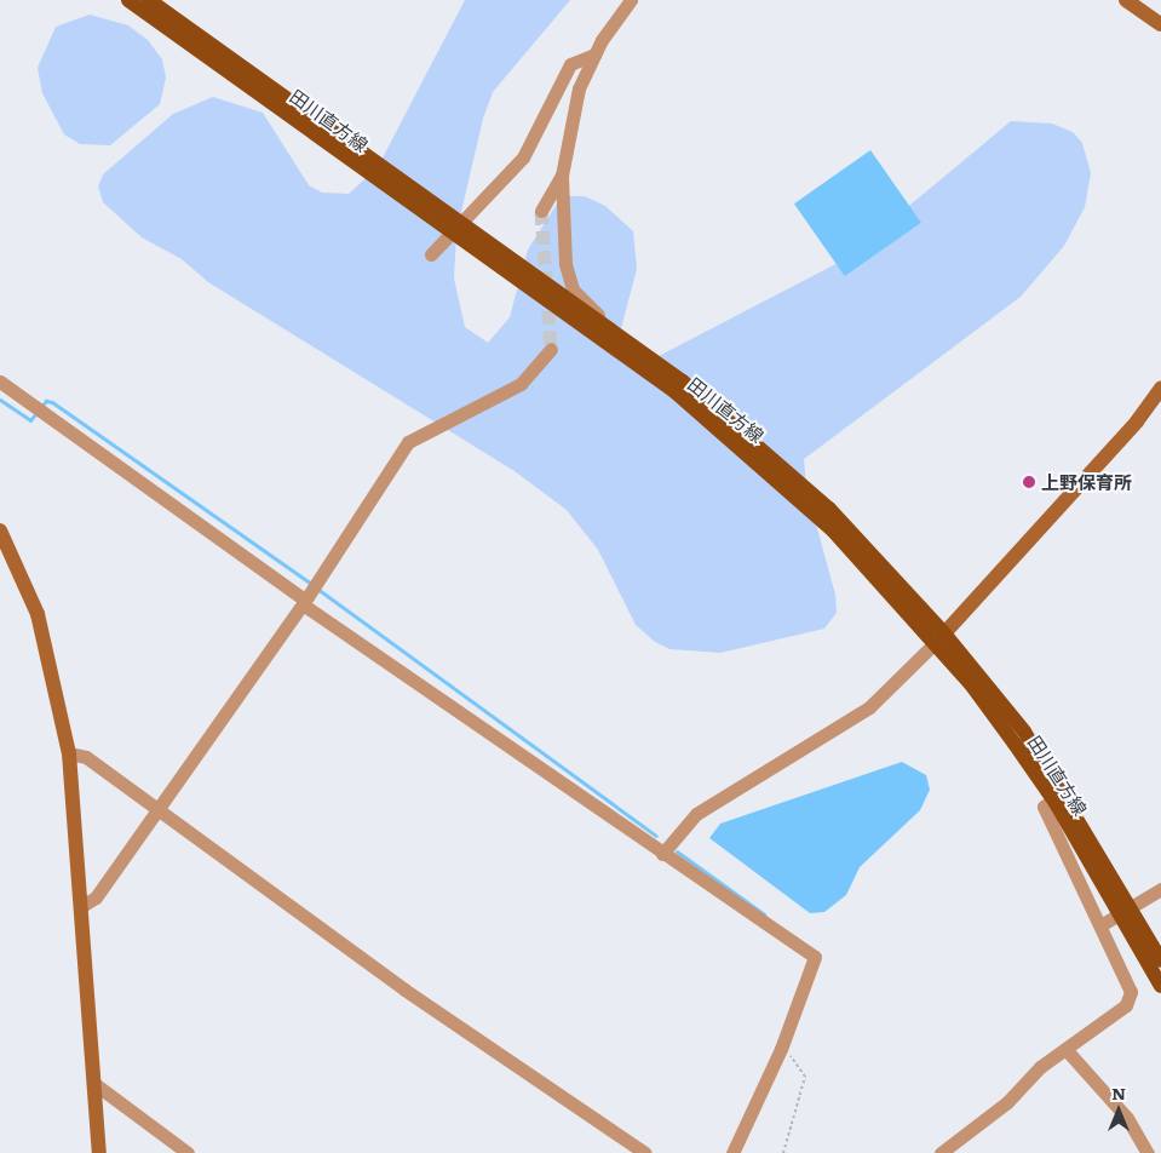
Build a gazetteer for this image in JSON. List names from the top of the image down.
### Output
{
  "streets": {
    "main road": ["田川直方線"]
  },
  "places": ["上野保育所"],
  "north": "top"
}
